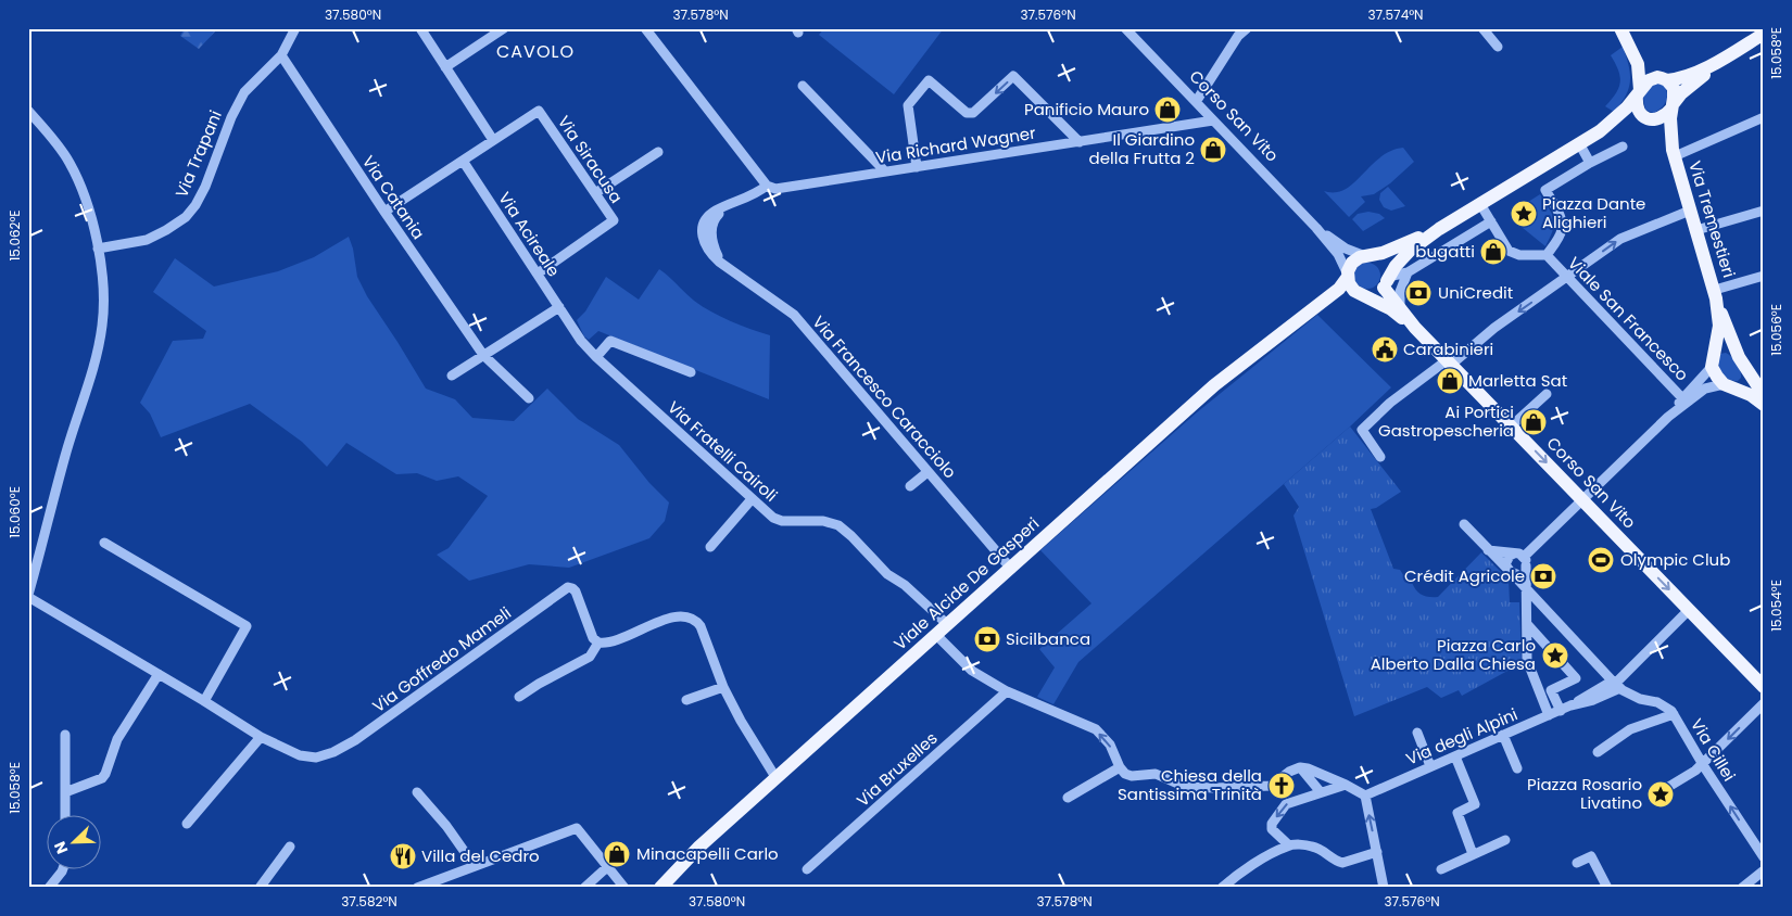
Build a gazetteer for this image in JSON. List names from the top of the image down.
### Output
{
  "streets": {
    "main road": ["Corso San Vito", "Via Tremestieri", "Viale Alcide De Gasperi"],
    "street": [
      "Via Richard Wagner",
      "Via Trapani",
      "Via Siracusa",
      "Via Catania",
      "Via Acireale",
      "Viale San Francesco",
      "Via Francesco Caracciolo",
      "Via Fratelli Cairoli",
      "Via Goffredo Mameli",
      "Via degli Alpini",
      "Via Cillei",
      "Via Bruxelles"
    ]
  },
  "crossings": [
    ["Corso San Vito", "Via Richard Wagner"],
    ["Corso San Vito", "Via degli Alpini"],
    ["Via Richard Wagner", "Via Francesco Caracciolo"],
    ["Via Trapani", "Via Catania"],
    ["Via Siracusa", "Via Catania"],
    ["Via Siracusa", "Via Acireale"],
    ["Via Acireale", "Via Fratelli Cairoli"],
    ["Via Francesco Caracciolo", "Viale Alcide De Gasperi"],
    ["Via Fratelli Cairoli", "Viale Alcide De Gasperi"],
    ["Via degli Alpini", "Via Cillei"]
  ],
  "one_way": ["Via Cillei"],
  "districts": ["CAVOLO"],
  "places": {
    "shop": [
      "Panificio Mauro",
      "Il Giardino della Frutta 2",
      "bugatti",
      "Marletta Sat",
      "Ai Portici Gastropescheria",
      "Minacapelli Carlo"
    ],
    "place": ["Piazza Dante Alighieri", "Piazza Carlo Alberto Dalla Chiesa", "Piazza Rosario Livatino"],
    "bank": ["UniCredit", "Crédit Agricole", "Sicilbanca"],
    "public building": ["Carabinieri"],
    "sports": ["Olympic Club"],
    "church": ["Chiesa della Santissima Trinità"],
    "restaurant": ["Villa del Cedro"]
  },
  "north": "bottom left",
  "coordinates": [
    "37.580°N",
    "37.578°N",
    "37.576°N",
    "37.574°N",
    "15.058°E",
    "15.062°E",
    "15.056°E",
    "15.060°E",
    "15.054°E",
    "37.582°N"
  ]
}
